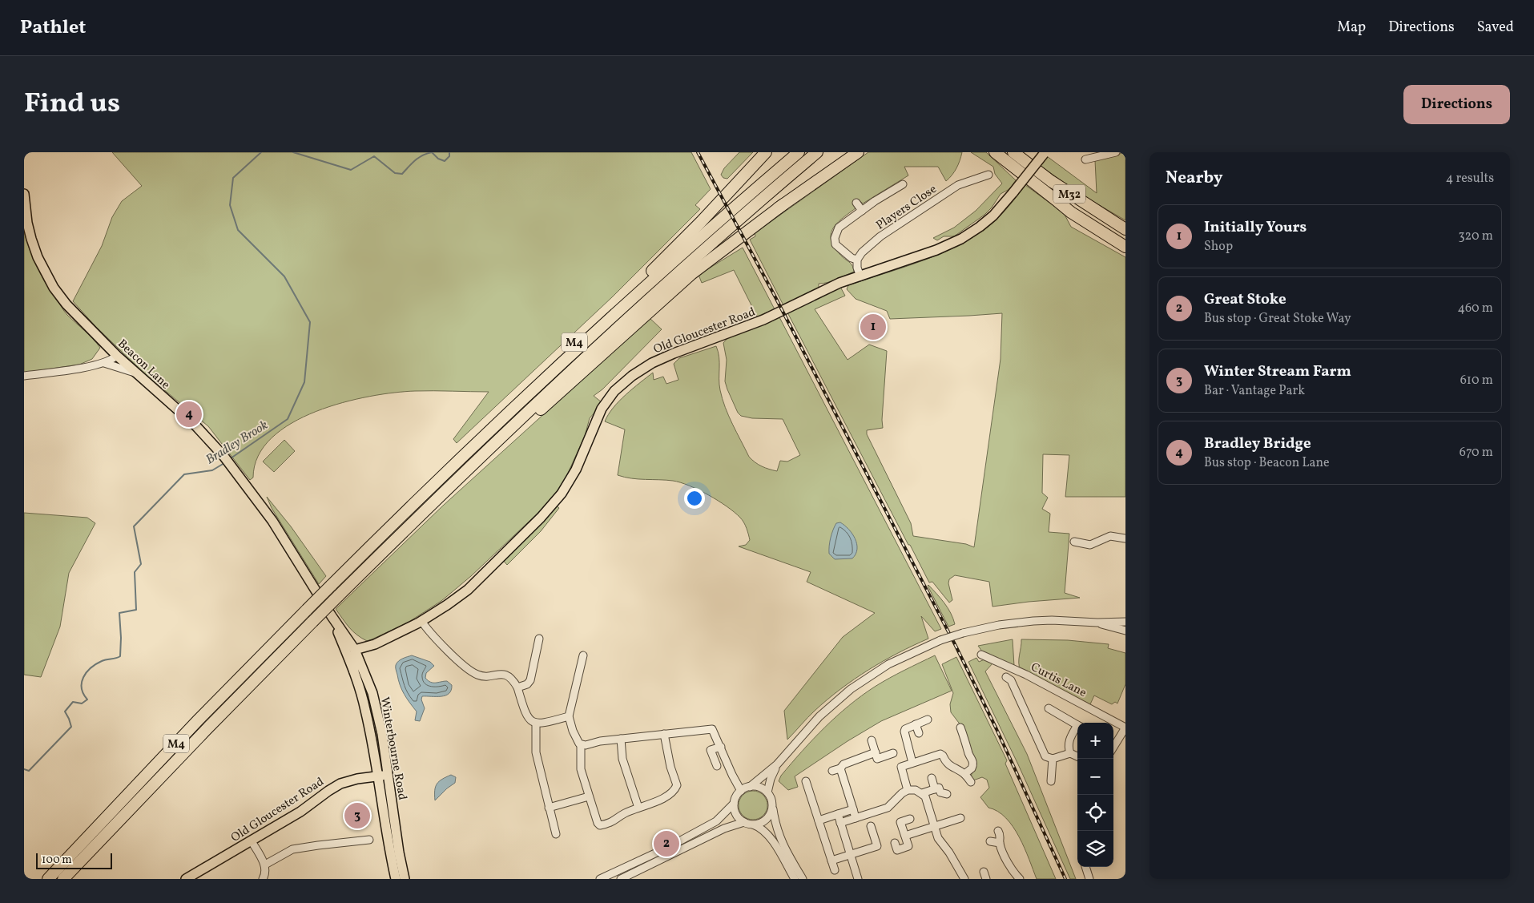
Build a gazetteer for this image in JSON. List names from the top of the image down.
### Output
{
  "streets": {
    "highway": ["M32", "M4"],
    "main road": ["Old Gloucester Road", "Beacon Lane", "Winterbourne Road"],
    "street": ["Players Close", "Curtis Lane"]
  },
  "crossings": [
    ["Old Gloucester Road", "Winterbourne Road"],
    ["Beacon Lane", "Winterbourne Road"]
  ],
  "water": ["Bradley Brook"],
  "scale_bar": "100 m",
  "page": {
    "header": "Pathlet",
    "nav": ["Map", "Directions", "Saved"],
    "title": "Find us",
    "buttons": "Directions",
    "heading": ["Nearby", "4 results"],
    "list": [
      {
        "mark": "1",
        "name": "Initially Yours",
        "note": "Shop",
        "value": "320 m"
      },
      {
        "mark": "2",
        "name": "Great Stoke",
        "note": "Bus stop · Great Stoke Way",
        "value": "460 m"
      },
      {
        "mark": "3",
        "name": "Winter Stream Farm",
        "note": "Bar · Vantage Park",
        "value": "610 m"
      },
      {
        "mark": "4",
        "name": "Bradley Bridge",
        "note": "Bus stop · Beacon Lane",
        "value": "670 m"
      }
    ],
    "pins": [
      "1",
      "4",
      "3",
      "2"
    ],
    "map_buttons": ["+", "−"],
    "scale": "100 m"
  }
}
